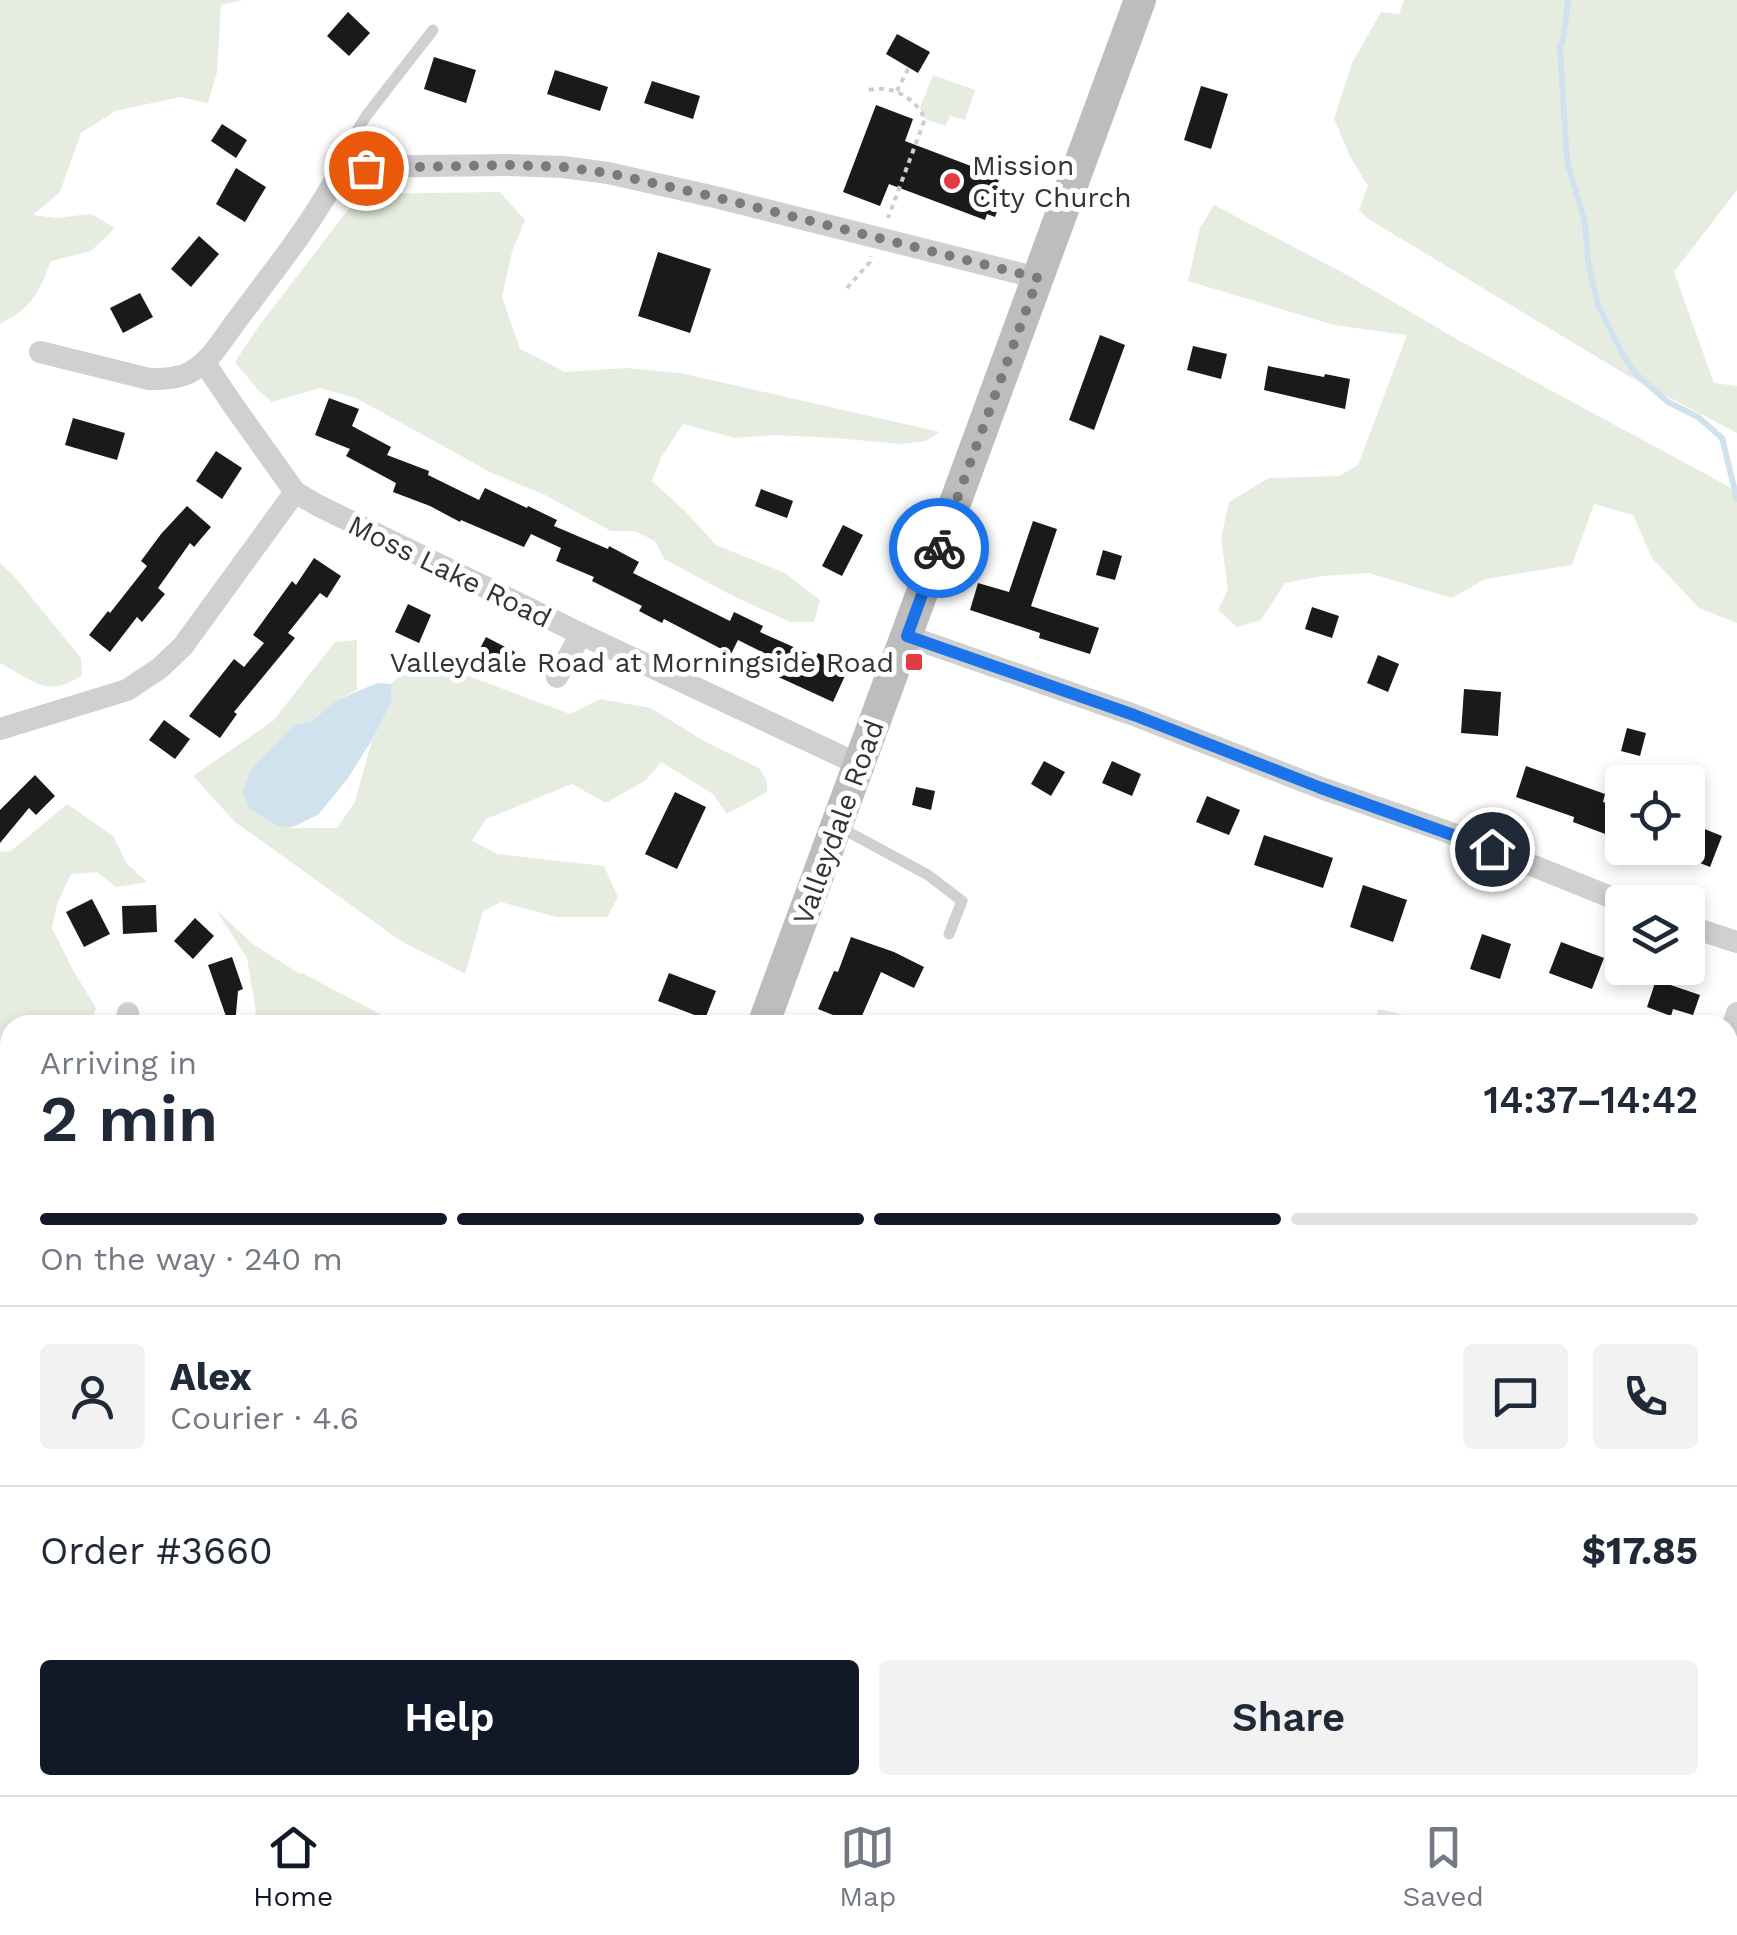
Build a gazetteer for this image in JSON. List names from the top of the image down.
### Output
{
  "streets": {
    "street": ["Moss Lake Road", "Valleydale Road"]
  },
  "crossings": [
    ["Moss Lake Road", "Valleydale Road"]
  ],
  "places": {
    "other": ["Mission City Church"],
    "transit": ["Valleydale Road at Morningside Road"]
  },
  "page": {
    "heading": ["2 min", "Arriving in", "14:37–14:42"],
    "panel": [
      "Alex",
      "Courier · 4.6",
      "Order #3660",
      "$17.85"
    ],
    "bar": "On the way · 240 m",
    "buttons": ["Help", "Share"],
    "tabs": ["Home", "Map", "Saved"]
  }
}
